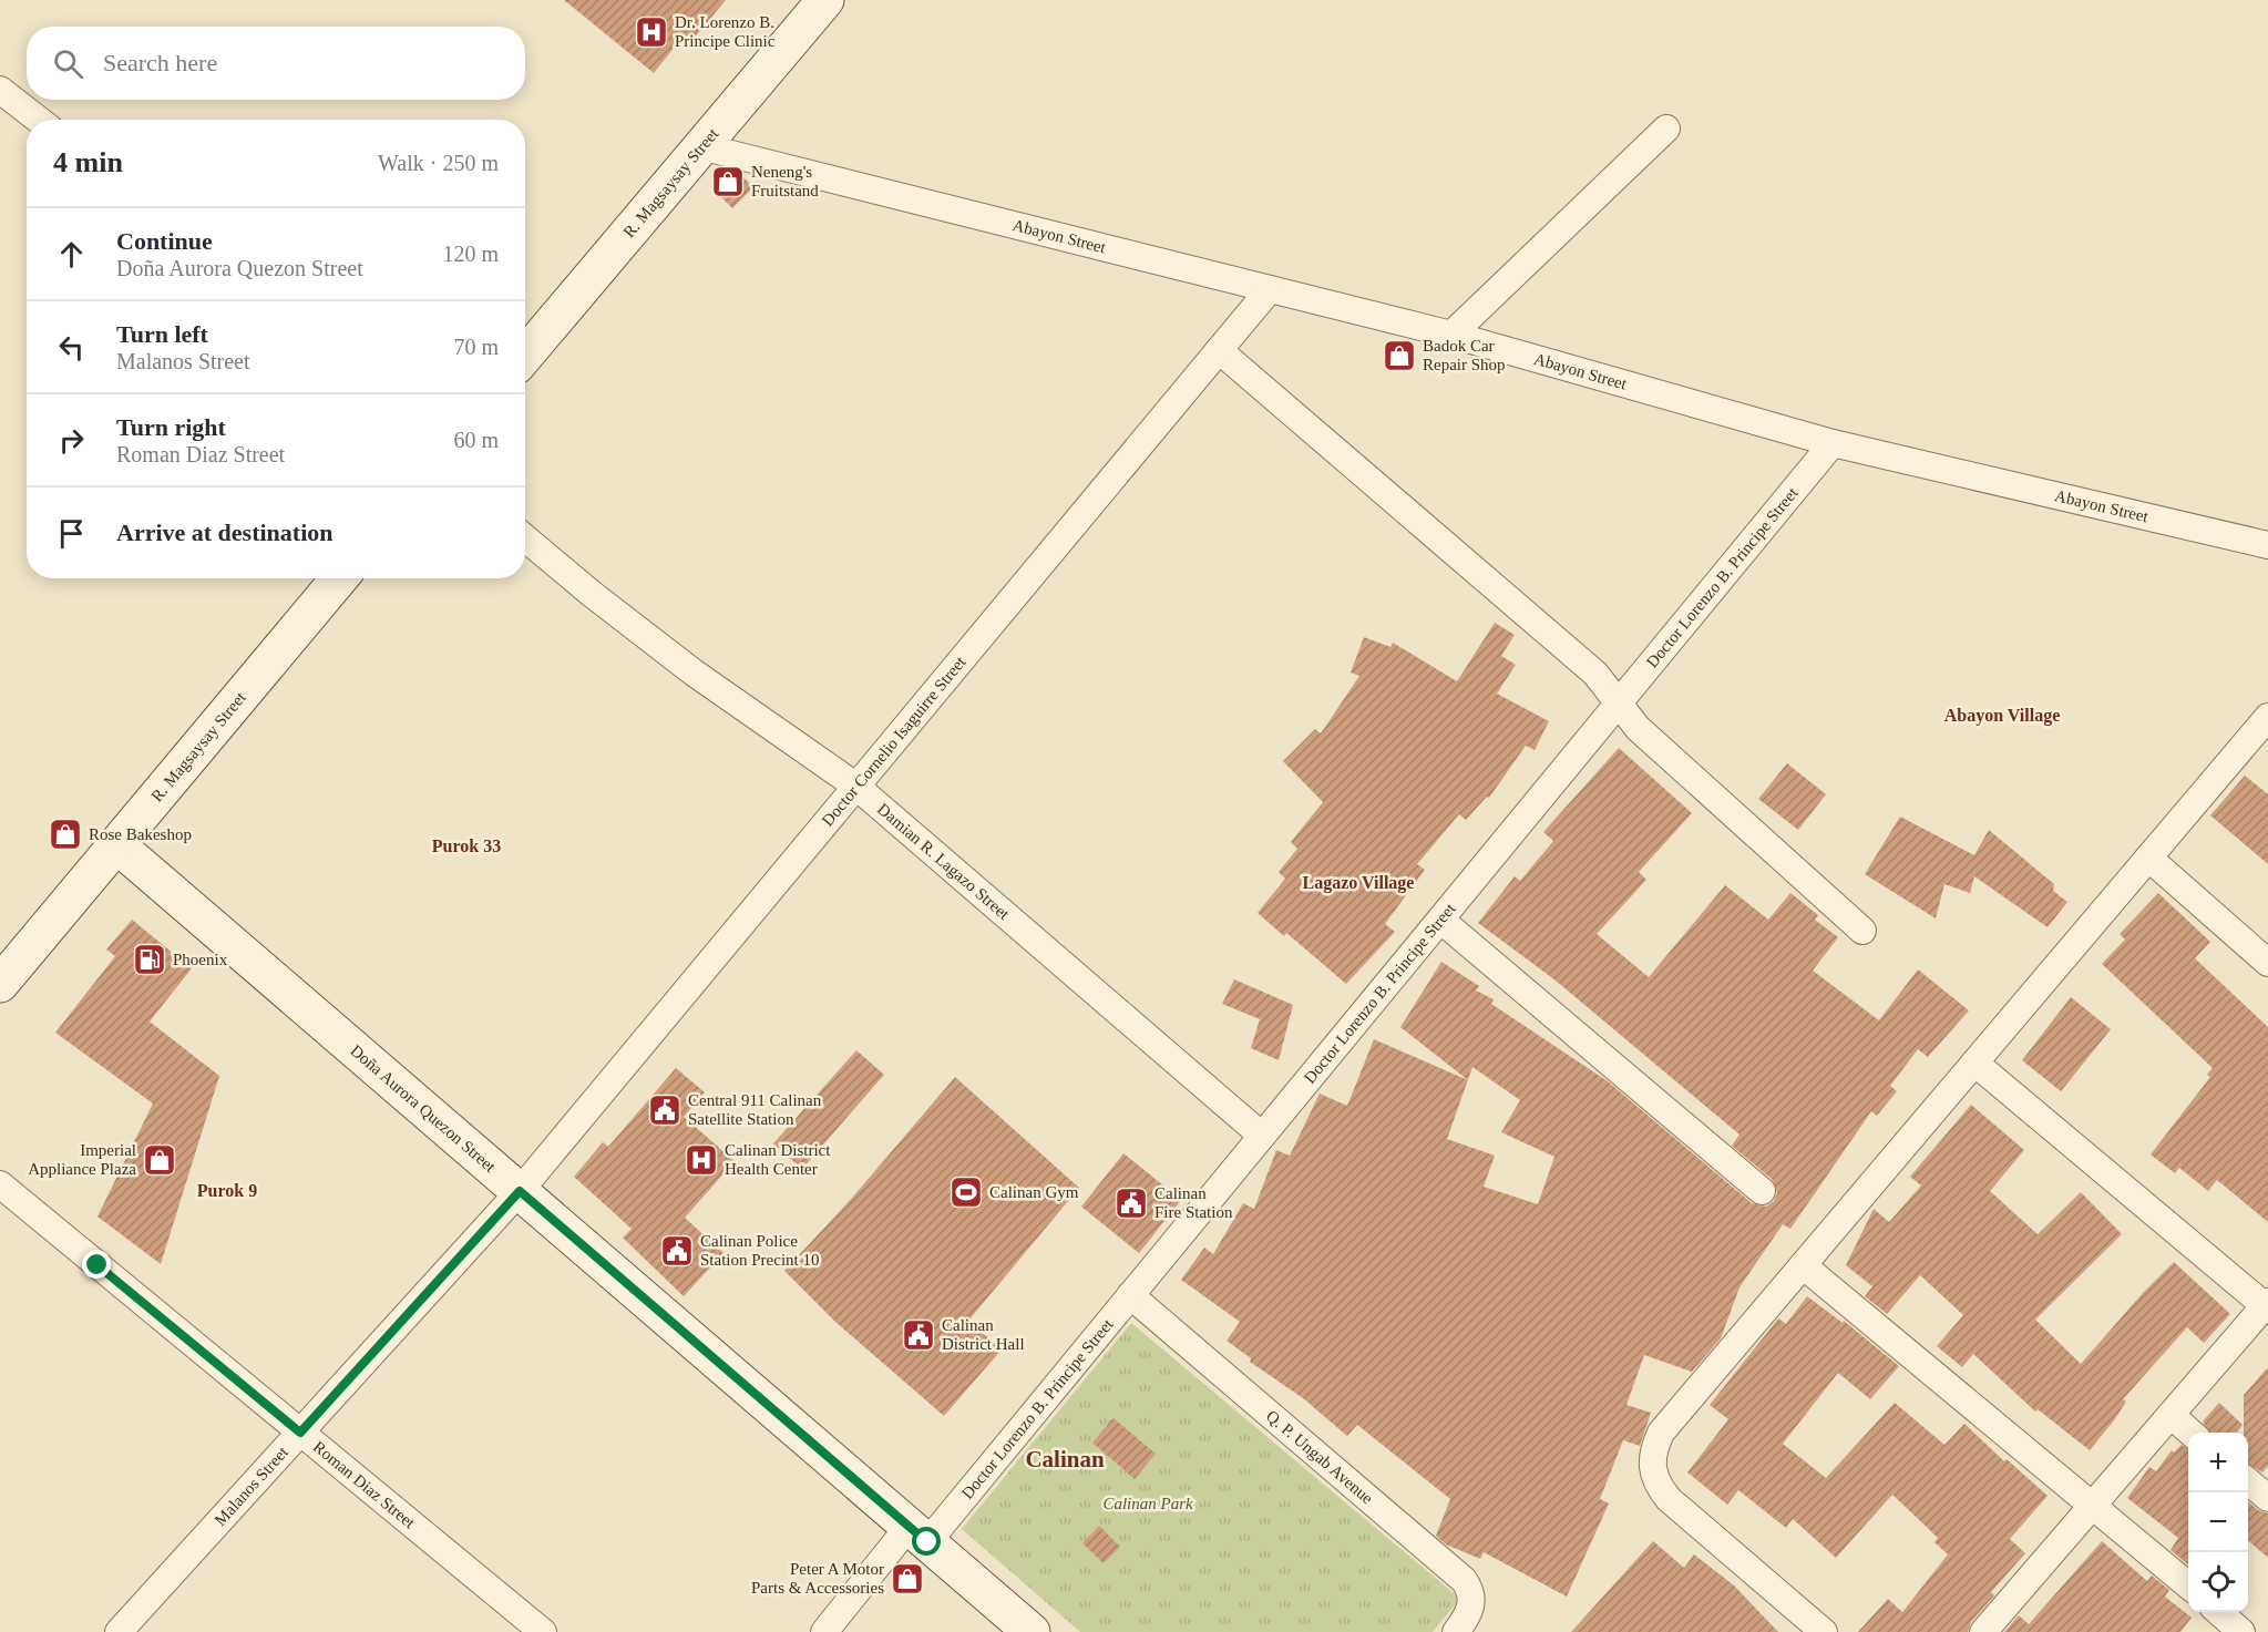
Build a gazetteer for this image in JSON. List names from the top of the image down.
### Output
{
  "streets": {
    "street": [
      "R. Magsaysay Street",
      "Abayon Street",
      "Doctor Lorenzo B. Principe Street",
      "Doctor Cornelio Isaguirre Street",
      "Damian R. Lagazo Street",
      "Doña Aurora Quezon Street",
      "Q. P. Ungab Avenue",
      "Roman Diaz Street",
      "Malanos Street"
    ]
  },
  "crossings": [
    ["R. Magsaysay Street", "Abayon Street"],
    ["R. Magsaysay Street", "Doña Aurora Quezon Street"],
    ["Abayon Street", "Doctor Lorenzo B. Principe Street"],
    ["Abayon Street", "Doctor Cornelio Isaguirre Street"],
    ["Doctor Lorenzo B. Principe Street", "Damian R. Lagazo Street"],
    ["Doctor Lorenzo B. Principe Street", "Doña Aurora Quezon Street"],
    ["Doctor Lorenzo B. Principe Street", "Q. P. Ungab Avenue"],
    ["Doctor Cornelio Isaguirre Street", "Damian R. Lagazo Street"],
    ["Doctor Cornelio Isaguirre Street", "Doña Aurora Quezon Street"],
    ["Doctor Cornelio Isaguirre Street", "Malanos Street"],
    ["Doña Aurora Quezon Street", "Malanos Street"],
    ["Roman Diaz Street", "Malanos Street"]
  ],
  "districts": [
    "Abayon Village",
    "Purok 33",
    "Lagazo Village",
    "Purok 9",
    "Calinan"
  ],
  "parks": ["Calinan Park"],
  "places": {
    "hospital": ["Dr. Lorenzo B. Principe Clinic", "Calinan District Health Center"],
    "shop": [
      "Neneng's Fruitstand",
      "Badok Car Repair Shop",
      "Rose Bakeshop",
      "Imperial Appliance Plaza",
      "Peter A Motor Parts & Accessories"
    ],
    "fuel station": ["Phoenix"],
    "public building": [
      "Central 911 Calinan Satellite Station",
      "Calinan Fire Station",
      "Calinan Police Station Precint 10",
      "Calinan District Hall"
    ],
    "sports": ["Calinan Gym"]
  },
  "page": {
    "search": "Search here",
    "heading": ["4 min", "Walk · 250 m"],
    "list": [
      ["Continue", "Doña Aurora Quezon Street", "120 m"],
      ["Turn left", "Malanos Street", "70 m"],
      ["Turn right", "Roman Diaz Street", "60 m"],
      "Arrive at destination"
    ],
    "map_buttons": ["+", "−"]
  }
}
